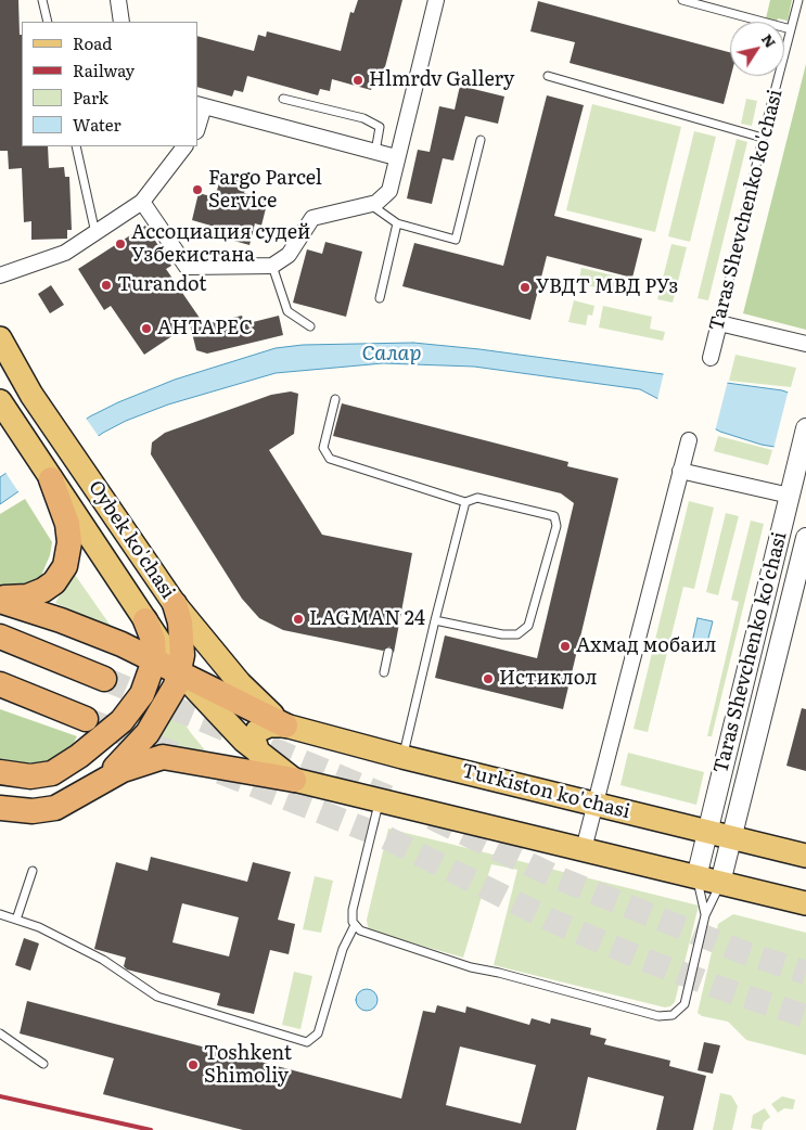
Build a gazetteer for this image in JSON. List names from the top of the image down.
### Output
{
  "streets": {
    "main road": ["Oybek ko'chasi", "Turkiston ko'chasi"],
    "street": ["Taras Shevchenko ko'chasi"]
  },
  "crossings": [
    ["Taras Shevchenko ko'chasi", "Turkiston ko'chasi"],
    ["Oybek ko'chasi", "Turkiston ko'chasi"]
  ],
  "water": ["Салар"],
  "places": [
    "Hlmrdv Gallery",
    "Fargo Parcel Service",
    "Ассоциация судей Узбекистана",
    "Turandot",
    "УВДТ МВД РУз",
    "АНТАРЕС",
    "LAGMAN 24",
    "Ахмад мобаил",
    "Истиклол",
    "Toshkent Shimoliy"
  ],
  "legend": [
    "Road",
    "Railway",
    "Park",
    "Water"
  ],
  "north": "top right"
}
